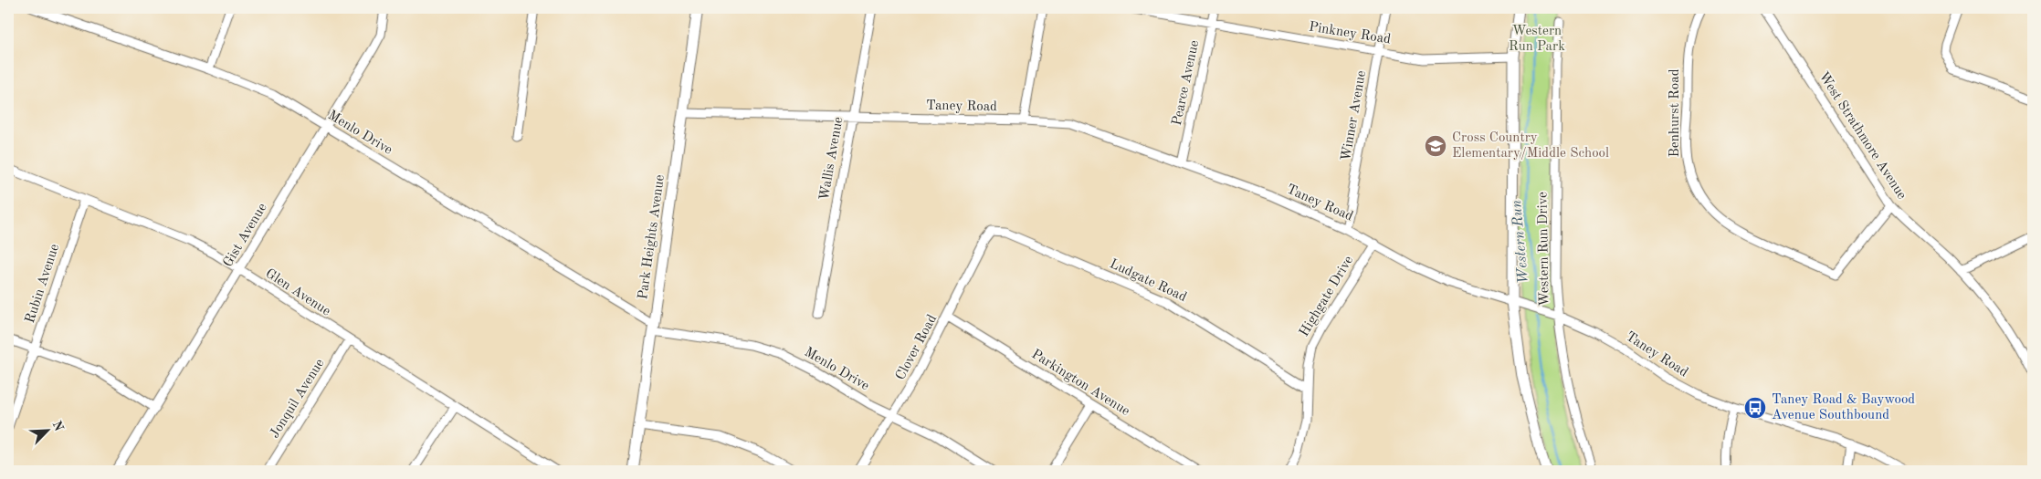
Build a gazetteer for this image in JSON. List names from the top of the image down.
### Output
{
  "streets": {
    "main road": ["Park Heights Avenue"],
    "street": [
      "Pinkney Road",
      "Pearce Avenue",
      "Taney Road",
      "Benhurst Road",
      "Winner Avenue",
      "Menlo Drive",
      "West Strathmore Avenue",
      "Wallis Avenue",
      "Gist Avenue",
      "Western Run Drive",
      "Ludgate Road",
      "Rubin Avenue",
      "Glen Avenue",
      "Highgate Drive",
      "Clover Road",
      "Parkington Avenue",
      "Jonquil Avenue"
    ]
  },
  "crossings": [
    ["Pinkney Road", "Pearce Avenue"],
    ["Pinkney Road", "Winner Avenue"],
    ["Pearce Avenue", "Taney Road"],
    ["Taney Road", "Winner Avenue"],
    ["Taney Road", "Wallis Avenue"],
    ["Taney Road", "Park Heights Avenue"],
    ["Taney Road", "Western Run Drive"],
    ["Taney Road", "Highgate Drive"],
    ["Benhurst Road", "West Strathmore Avenue"],
    ["Menlo Drive", "Gist Avenue"],
    ["Menlo Drive", "Park Heights Avenue"],
    ["Menlo Drive", "Clover Road"],
    ["Gist Avenue", "Glen Avenue"],
    ["Ludgate Road", "Highgate Drive"],
    ["Ludgate Road", "Clover Road"],
    ["Rubin Avenue", "Glen Avenue"],
    ["Glen Avenue", "Jonquil Avenue"],
    ["Clover Road", "Parkington Avenue"]
  ],
  "water": ["Western Run"],
  "parks": ["Western Run Park"],
  "places": {
    "school or university": ["Cross Country Elementary/Middle School"],
    "bus stop": ["Taney Road & Baywood Avenue Southbound"]
  },
  "north": "top right"
}
